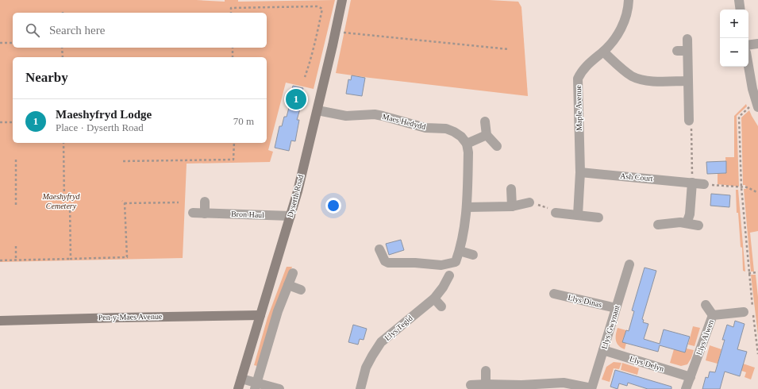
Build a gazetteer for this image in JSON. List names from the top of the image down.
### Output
{
  "streets": {
    "main road": ["Dyserth Road", "Pen-y-Maes Avenue"],
    "street": [
      "Maple Avenue",
      "Maes Hedydd",
      "Ash Court",
      "Bron Haul",
      "Llys Dinas",
      "Llys Gwynant",
      "Llys Tegid",
      "Llys Alwen",
      "Llys Delyn"
    ]
  },
  "crossings": [
    ["Maple Avenue", "Ash Court"],
    ["Maes Hedydd", "Dyserth Road"],
    ["Dyserth Road", "Bron Haul"],
    ["Dyserth Road", "Pen-y-Maes Avenue"],
    ["Llys Dinas", "Llys Gwynant"],
    ["Llys Gwynant", "Llys Delyn"],
    ["Llys Alwen", "Llys Delyn"]
  ],
  "parks": ["Maeshyfryd Cemetery"],
  "page": {
    "map_buttons": ["+", "−"],
    "search": "Search here",
    "heading": "Nearby",
    "pins": "1",
    "list": [
      {
        "mark": "1",
        "name": "Maeshyfryd Lodge",
        "note": "Place · Dyserth Road",
        "value": "70 m"
      }
    ]
  }
}
